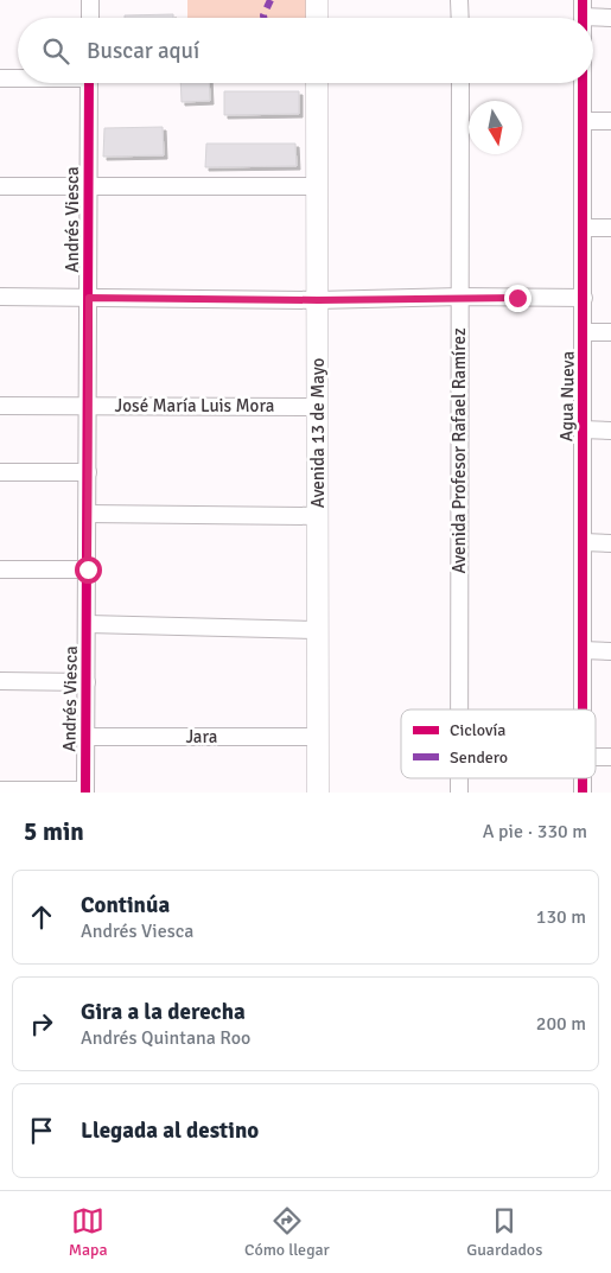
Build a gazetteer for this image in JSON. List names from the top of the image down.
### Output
{
  "streets": {
    "street": [
      "Andrés Viesca",
      "Agua Nueva",
      "José María Luis Mora",
      "Avenida 13 de Mayo",
      "Avenida Profesor Rafael Ramírez",
      "Jara"
    ]
  },
  "crossings": [
    ["Andrés Viesca", "José María Luis Mora"],
    ["Andrés Viesca", "Jara"],
    ["José María Luis Mora", "Avenida 13 de Mayo"],
    ["Avenida 13 de Mayo", "Jara"]
  ],
  "legend": ["Ciclovía", "Sendero"],
  "north": "bottom",
  "page": {
    "search": "Buscar aquí",
    "heading": ["5 min", "A pie · 330 m"],
    "list": [
      ["Continúa", "Andrés Viesca", "130 m"],
      ["Gira a la derecha", "Andrés Quintana Roo", "200 m"],
      "Llegada al destino"
    ],
    "nav": ["Mapa", "Cómo llegar", "Guardados"]
  }
}
